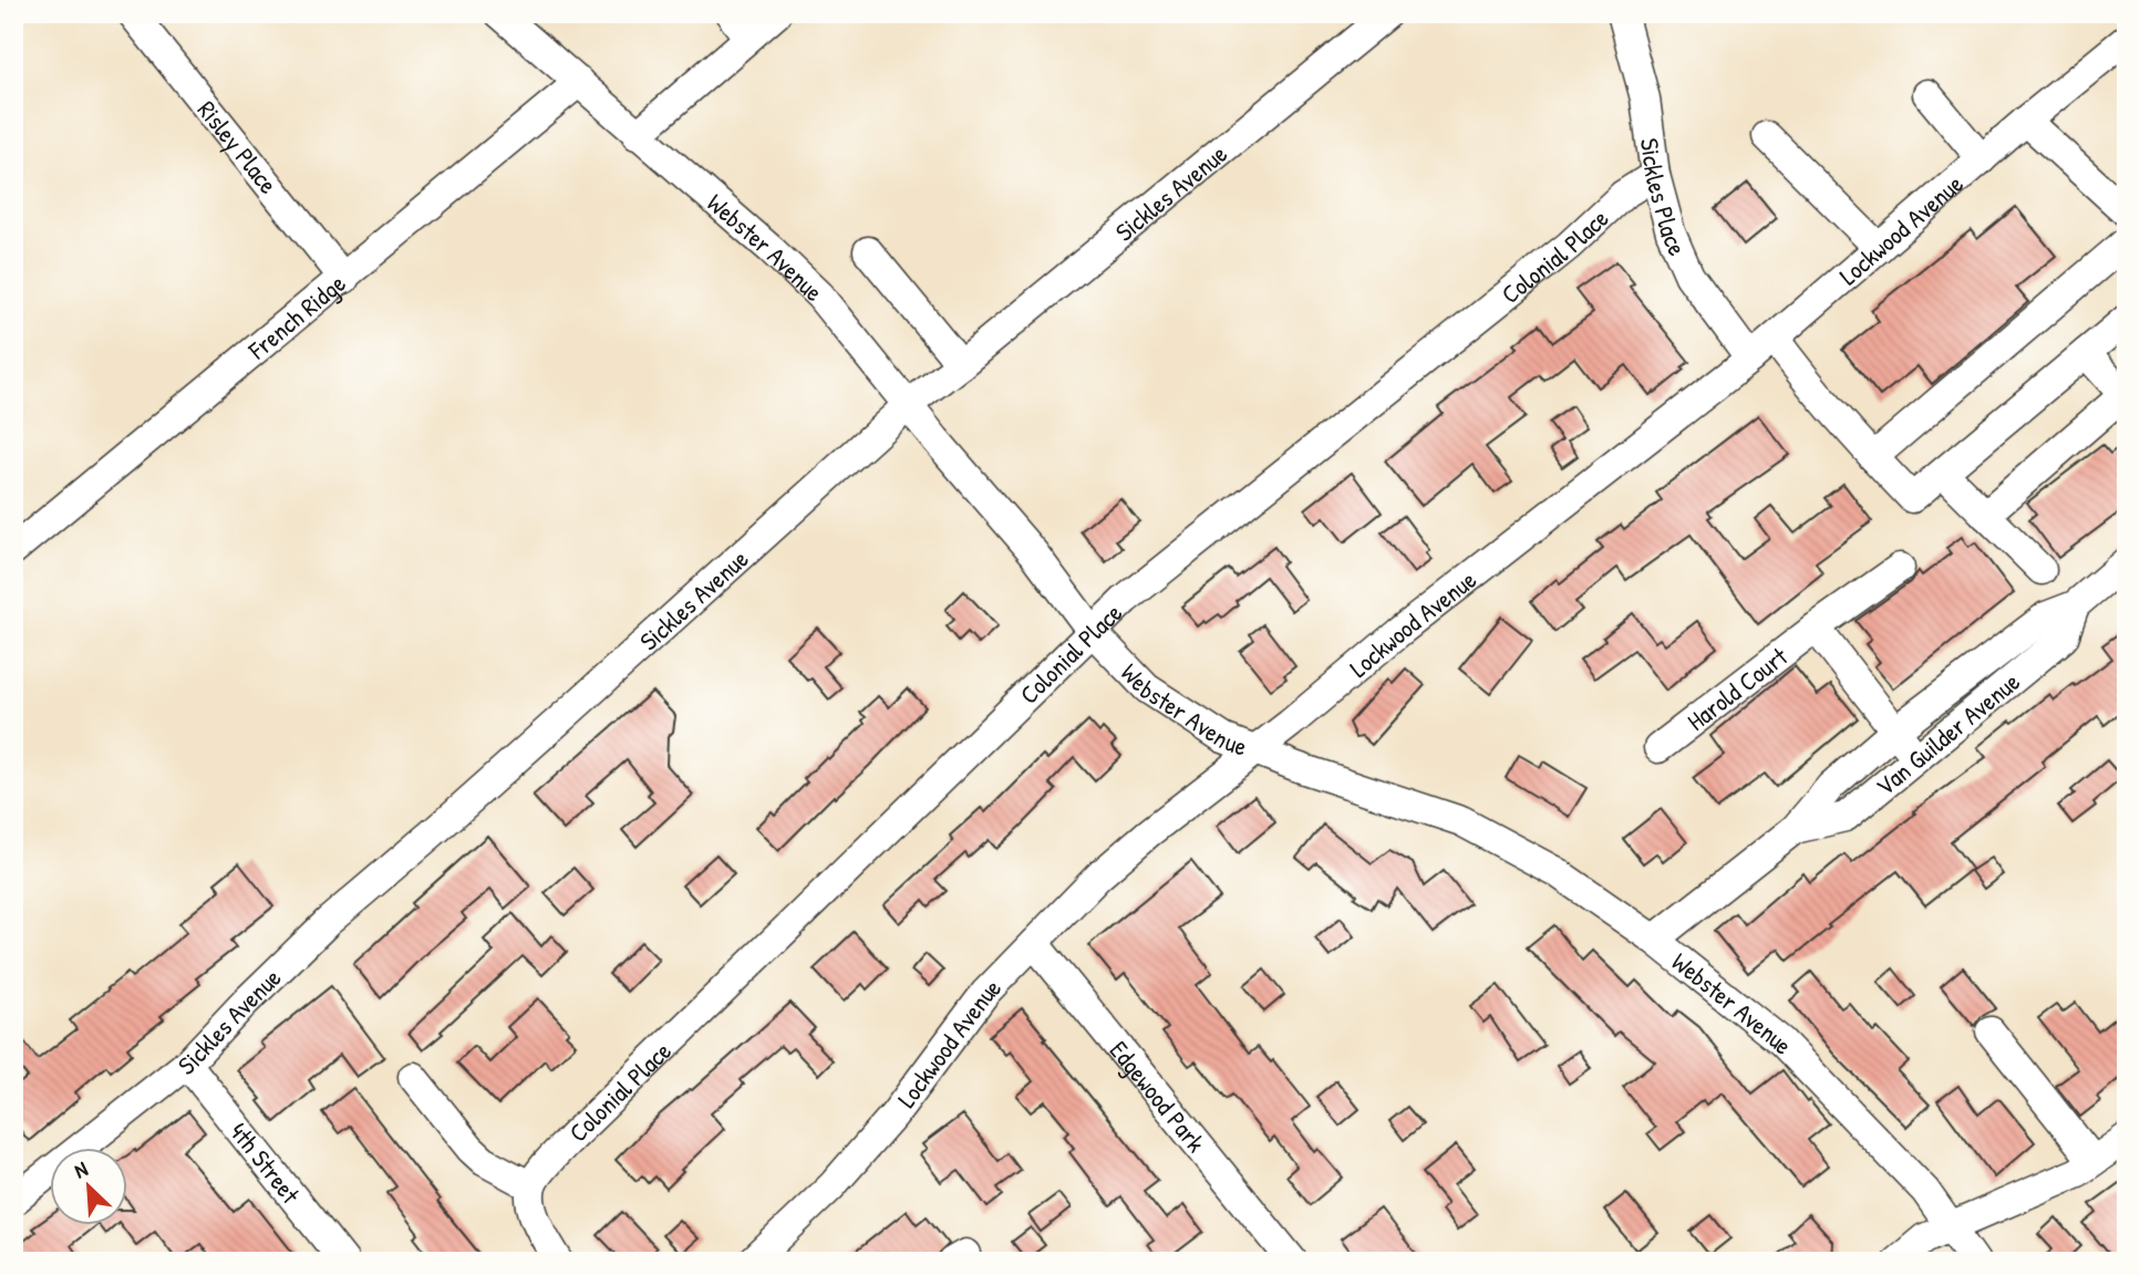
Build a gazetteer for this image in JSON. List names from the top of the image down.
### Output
{
  "streets": {
    "street": [
      "Risley Place",
      "Sickles Avenue",
      "Sickles Place",
      "Lockwood Avenue",
      "Webster Avenue",
      "Colonial Place",
      "French Ridge",
      "Harold Court",
      "Van Guilder Avenue",
      "Edgewood Park",
      "4th Street"
    ]
  },
  "crossings": [
    ["Risley Place", "French Ridge"],
    ["Sickles Avenue", "Webster Avenue"],
    ["Sickles Avenue", "4th Street"],
    ["Sickles Place", "Lockwood Avenue"],
    ["Sickles Place", "Colonial Place"],
    ["Lockwood Avenue", "Webster Avenue"],
    ["Lockwood Avenue", "Edgewood Park"],
    ["Webster Avenue", "Colonial Place"],
    ["Webster Avenue", "French Ridge"],
    ["Webster Avenue", "Van Guilder Avenue"]
  ],
  "north": "top left"
}
